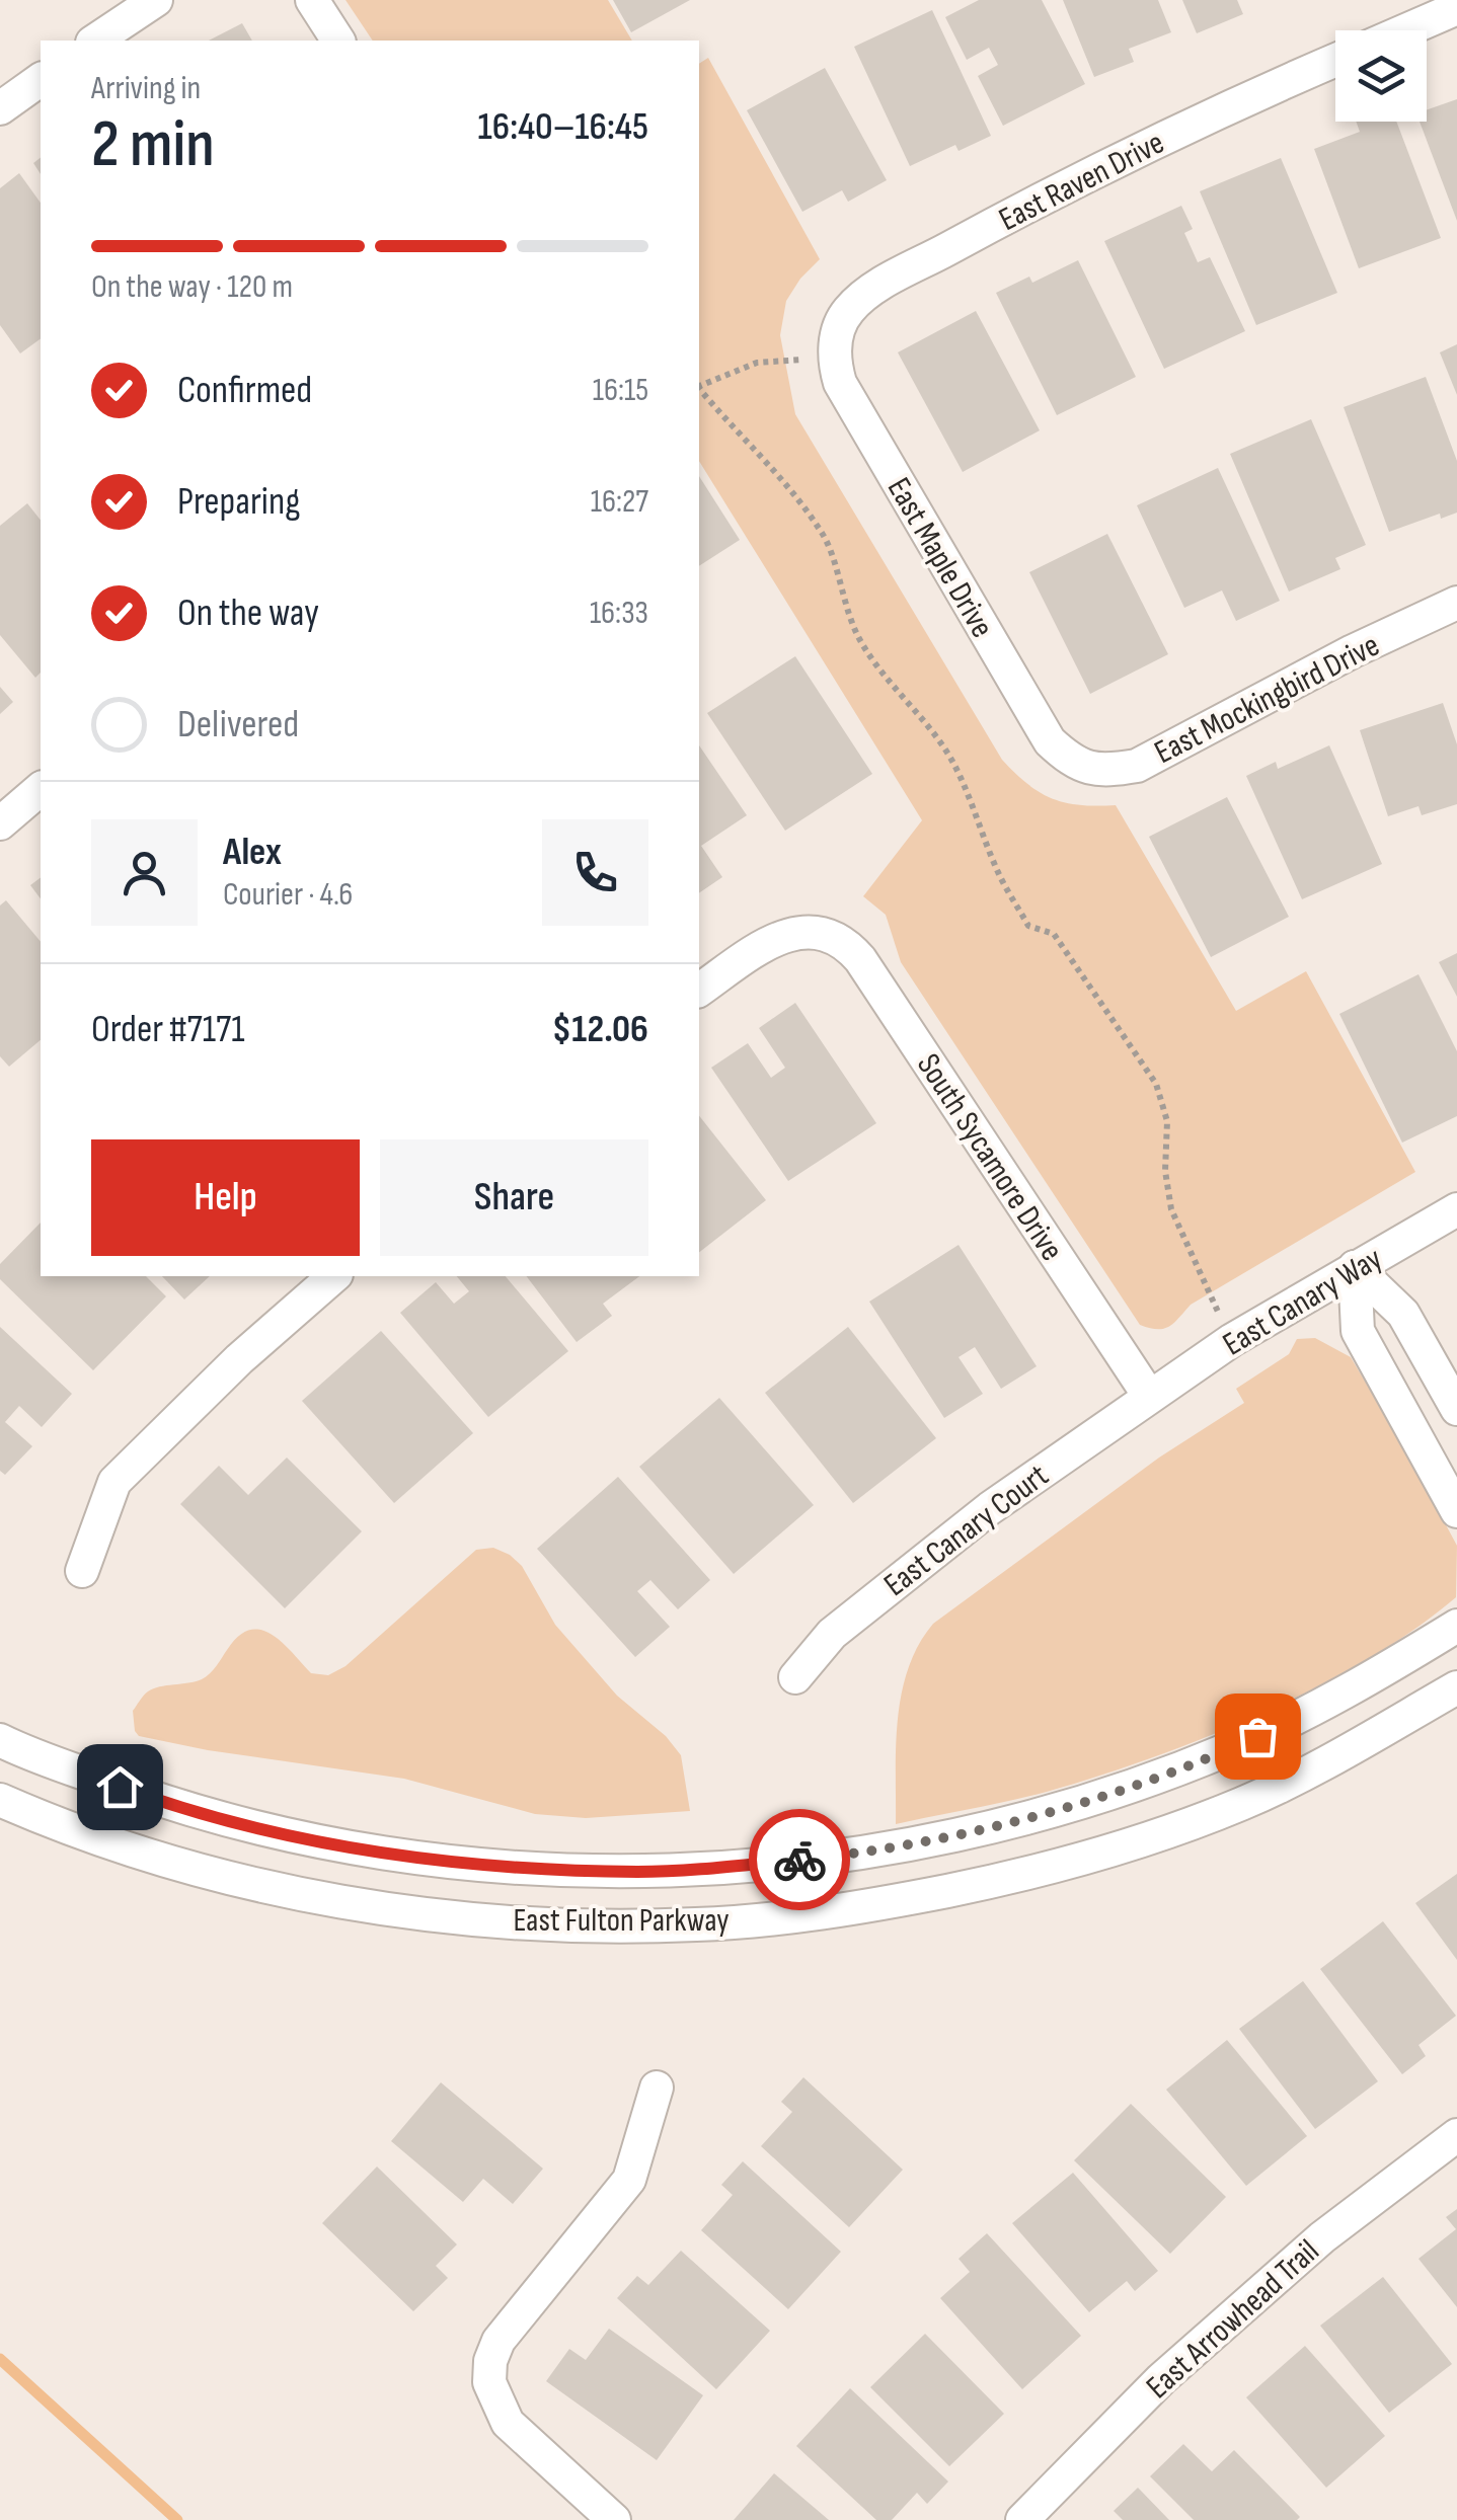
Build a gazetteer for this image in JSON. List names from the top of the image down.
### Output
{
  "streets": {
    "street": [
      "East Raven Drive",
      "East Maple Drive",
      "East Mockingbird Drive",
      "South Sycamore Drive",
      "East Canary Way",
      "East Canary Court",
      "East Fulton Parkway",
      "East Arrowhead Trail"
    ]
  },
  "crossings": [
    ["East Raven Drive", "East Maple Drive"],
    ["East Maple Drive", "East Mockingbird Drive"],
    ["South Sycamore Drive", "East Canary Way"],
    ["South Sycamore Drive", "East Canary Court"],
    ["East Canary Way", "East Canary Court"]
  ],
  "page": {
    "heading": ["2 min", "Arriving in", "16:40–16:45"],
    "panel": [
      "Alex",
      "Courier · 4.6",
      "Order #7171",
      "$12.06"
    ],
    "bar": "On the way · 120 m",
    "list": [
      ["Confirmed", "16:15"],
      ["Preparing", "16:27"],
      ["On the way", "16:33"],
      "Delivered"
    ],
    "buttons": ["Help", "Share"]
  }
}
